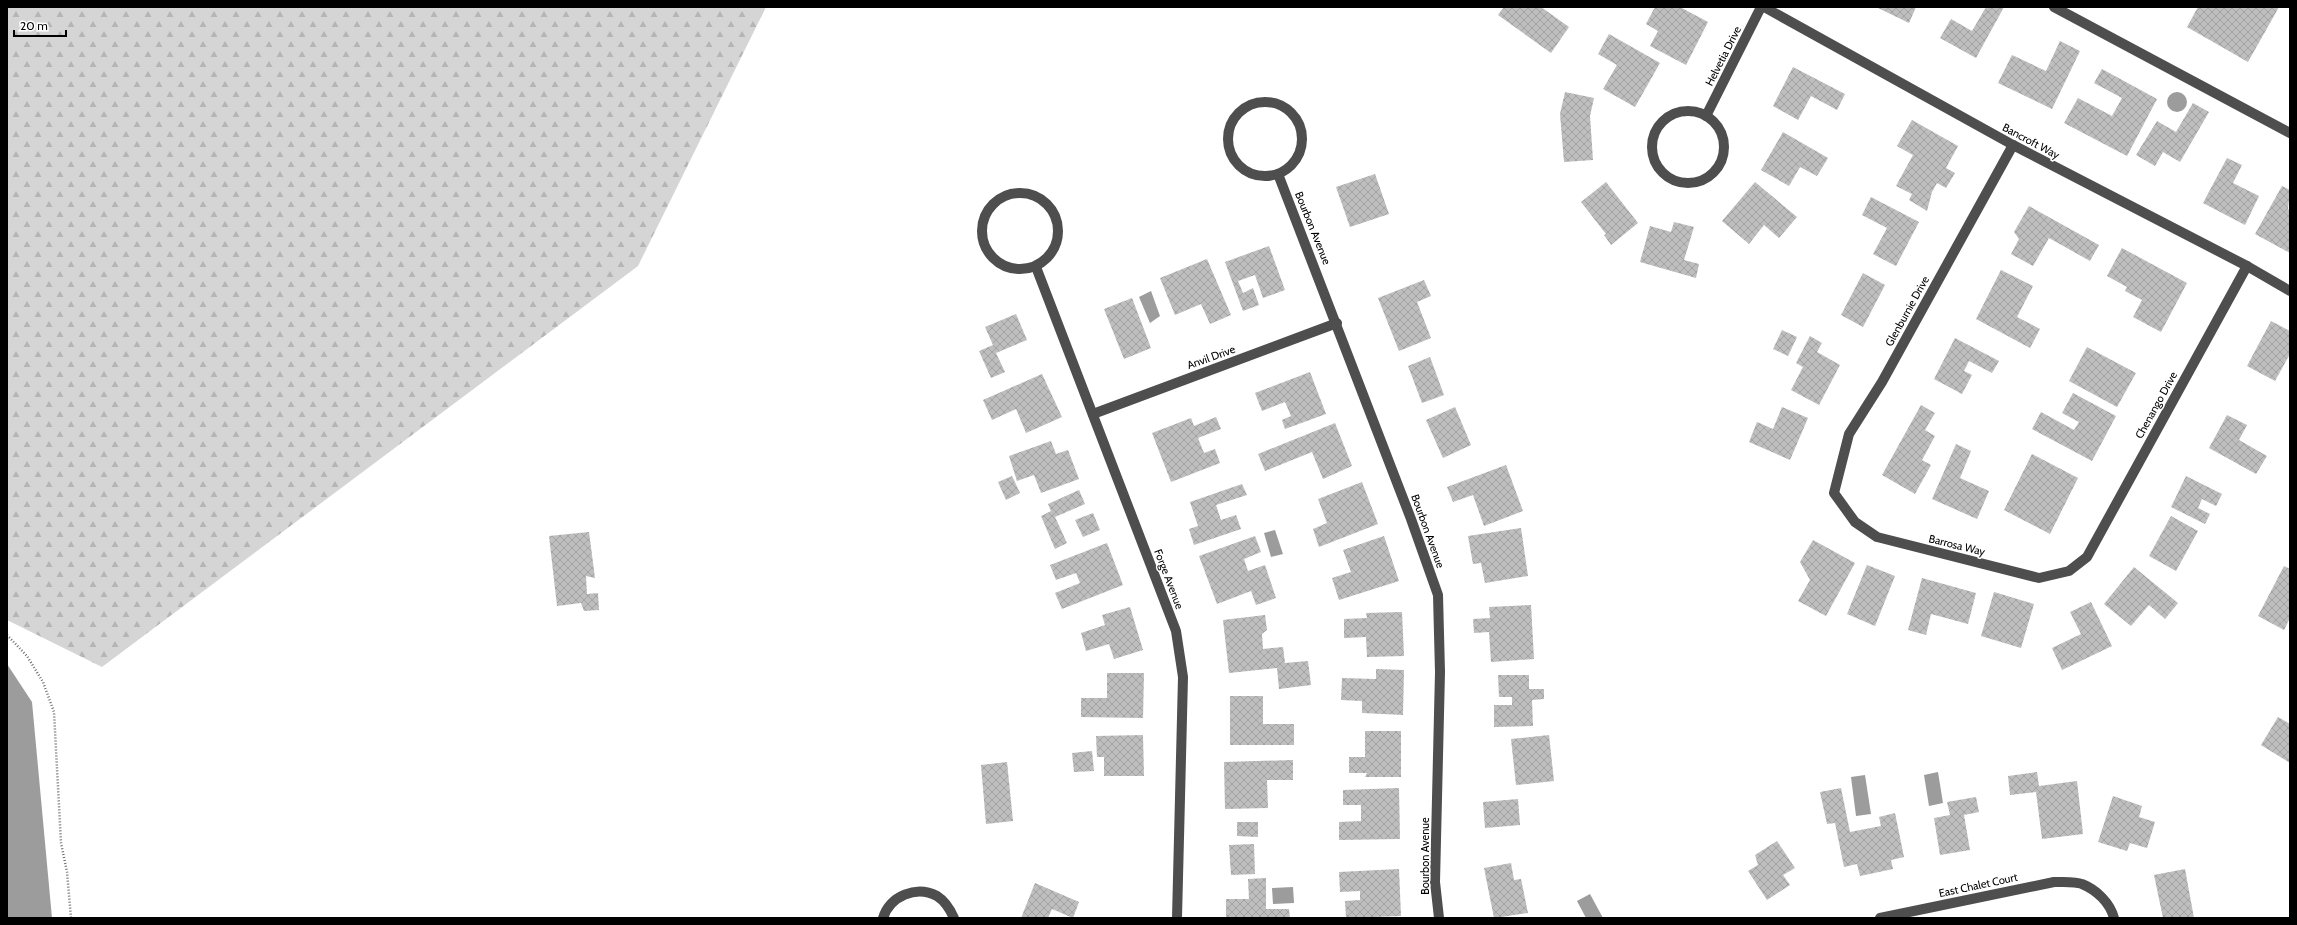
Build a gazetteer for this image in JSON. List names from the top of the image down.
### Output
{
  "streets": {
    "street": [
      "Helvetia Drive",
      "Bancroft Way",
      "Bourbon Avenue",
      "Glenburnie Drive",
      "Anvil Drive",
      "Chenango Drive",
      "Barrosa Way",
      "Forge Avenue",
      "East Chalet Court"
    ]
  },
  "crossings": [
    ["Bancroft Way", "Glenburnie Drive"],
    ["Bancroft Way", "Chenango Drive"],
    ["Bourbon Avenue", "Anvil Drive"],
    ["Glenburnie Drive", "Barrosa Way"],
    ["Anvil Drive", "Forge Avenue"],
    ["Chenango Drive", "Barrosa Way"]
  ],
  "scale_bar": "20 m"
}
